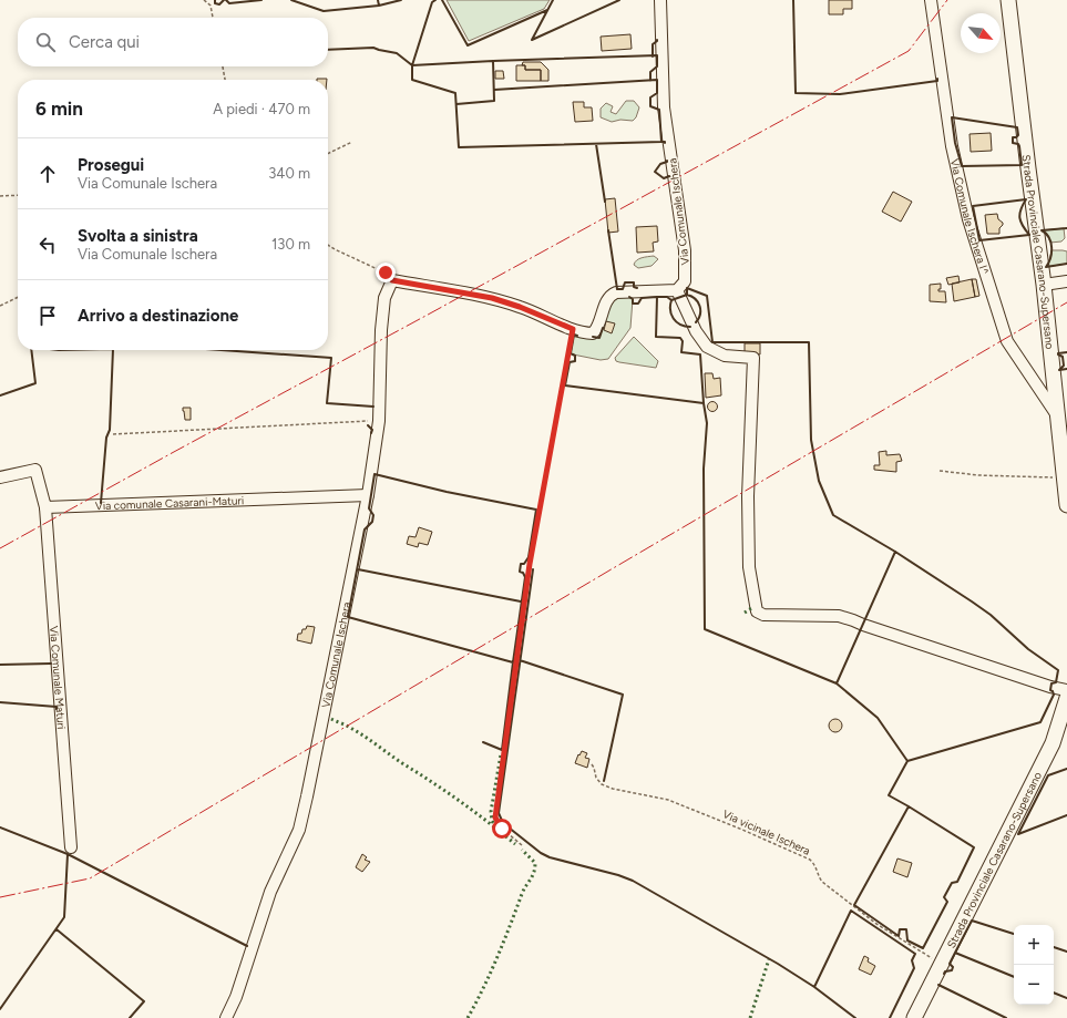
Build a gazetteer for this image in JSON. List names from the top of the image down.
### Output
{
  "streets": {
    "main road": ["Strada Provinciale Casarano-Supersano"],
    "street": [
      "Via Comunale Ischera",
      "Via Comunale Ischera I^",
      "Via comunale Casarani-Maturi",
      "Via Comunale Maturi"
    ],
    "path": ["Via vicinale Ischera"]
  },
  "crossings": [
    ["Via Comunale Ischera", "Via comunale Casarani-Maturi"],
    ["Via Comunale Ischera I^", "Strada Provinciale Casarano-Supersano"],
    ["Strada Provinciale Casarano-Supersano", "Via vicinale Ischera"],
    ["Via comunale Casarani-Maturi", "Via Comunale Maturi"]
  ],
  "north": "bottom right",
  "page": {
    "search": "Cerca qui",
    "heading": ["6 min", "A piedi · 470 m"],
    "list": [
      ["Prosegui", "Via Comunale Ischera", "340 m"],
      ["Svolta a sinistra", "Via Comunale Ischera", "130 m"],
      "Arrivo a destinazione"
    ],
    "map_buttons": ["+", "−"]
  }
}
